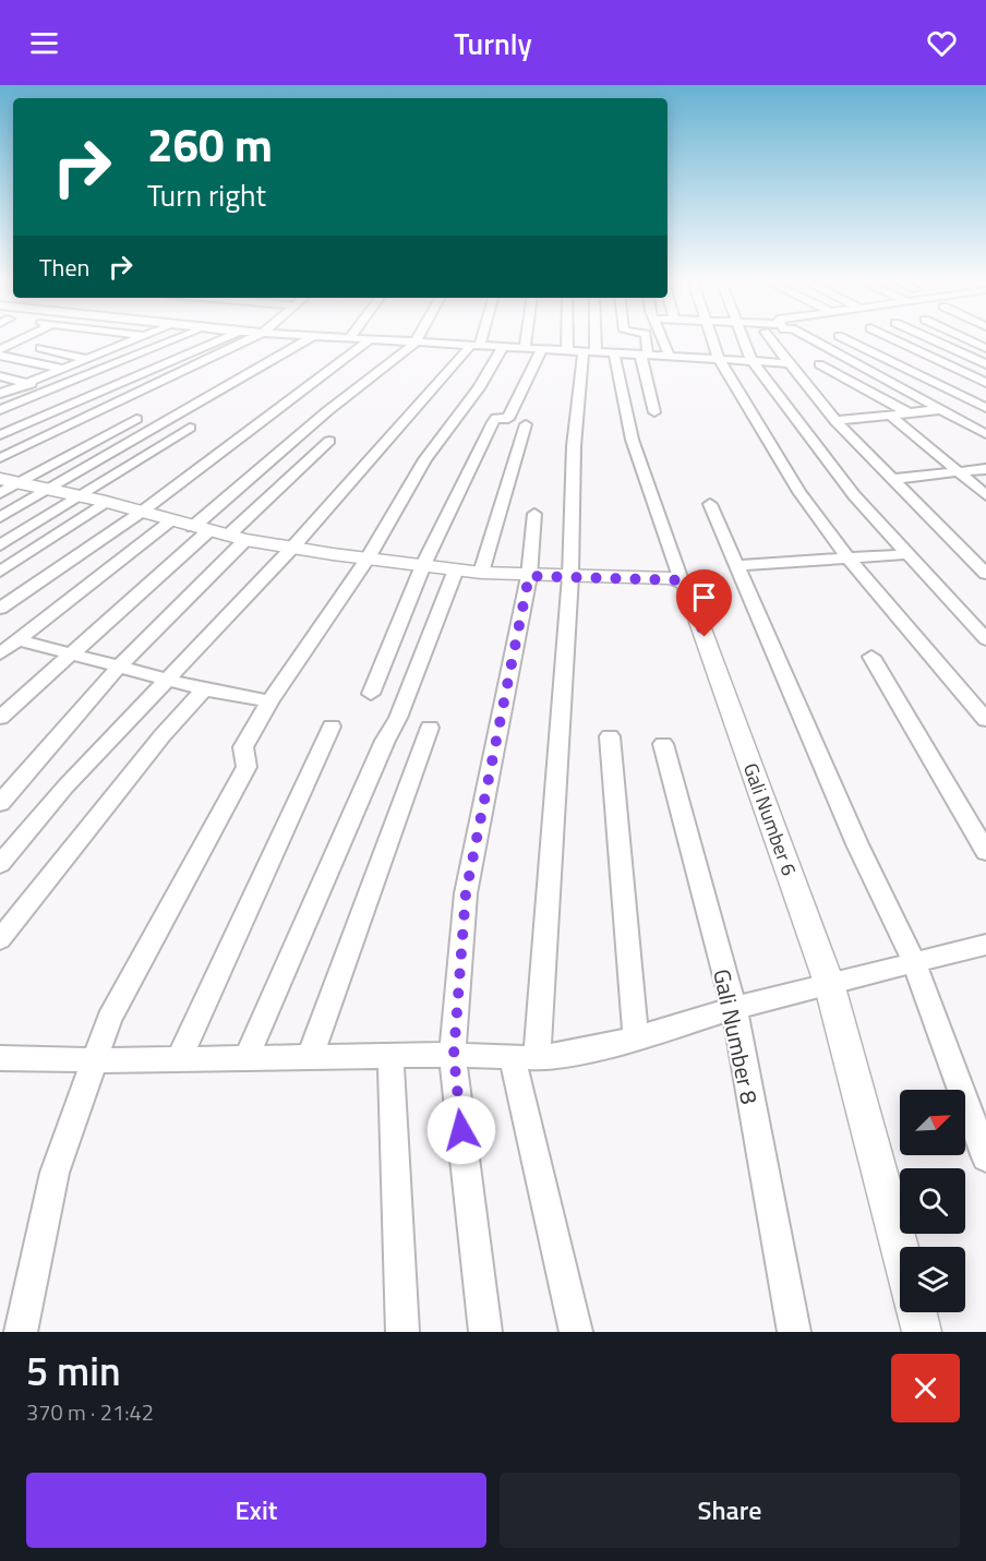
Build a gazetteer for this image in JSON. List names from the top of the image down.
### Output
{
  "streets": {
    "street": ["Gali Number 6", "Gali Number 8"]
  },
  "north": "top right",
  "page": {
    "header": "Turnly",
    "turn": ["260 m", "Turn right"],
    "then": "Then",
    "heading": ["5 min", "370 m · 21:42"],
    "buttons": ["Exit", "Share"]
  }
}
